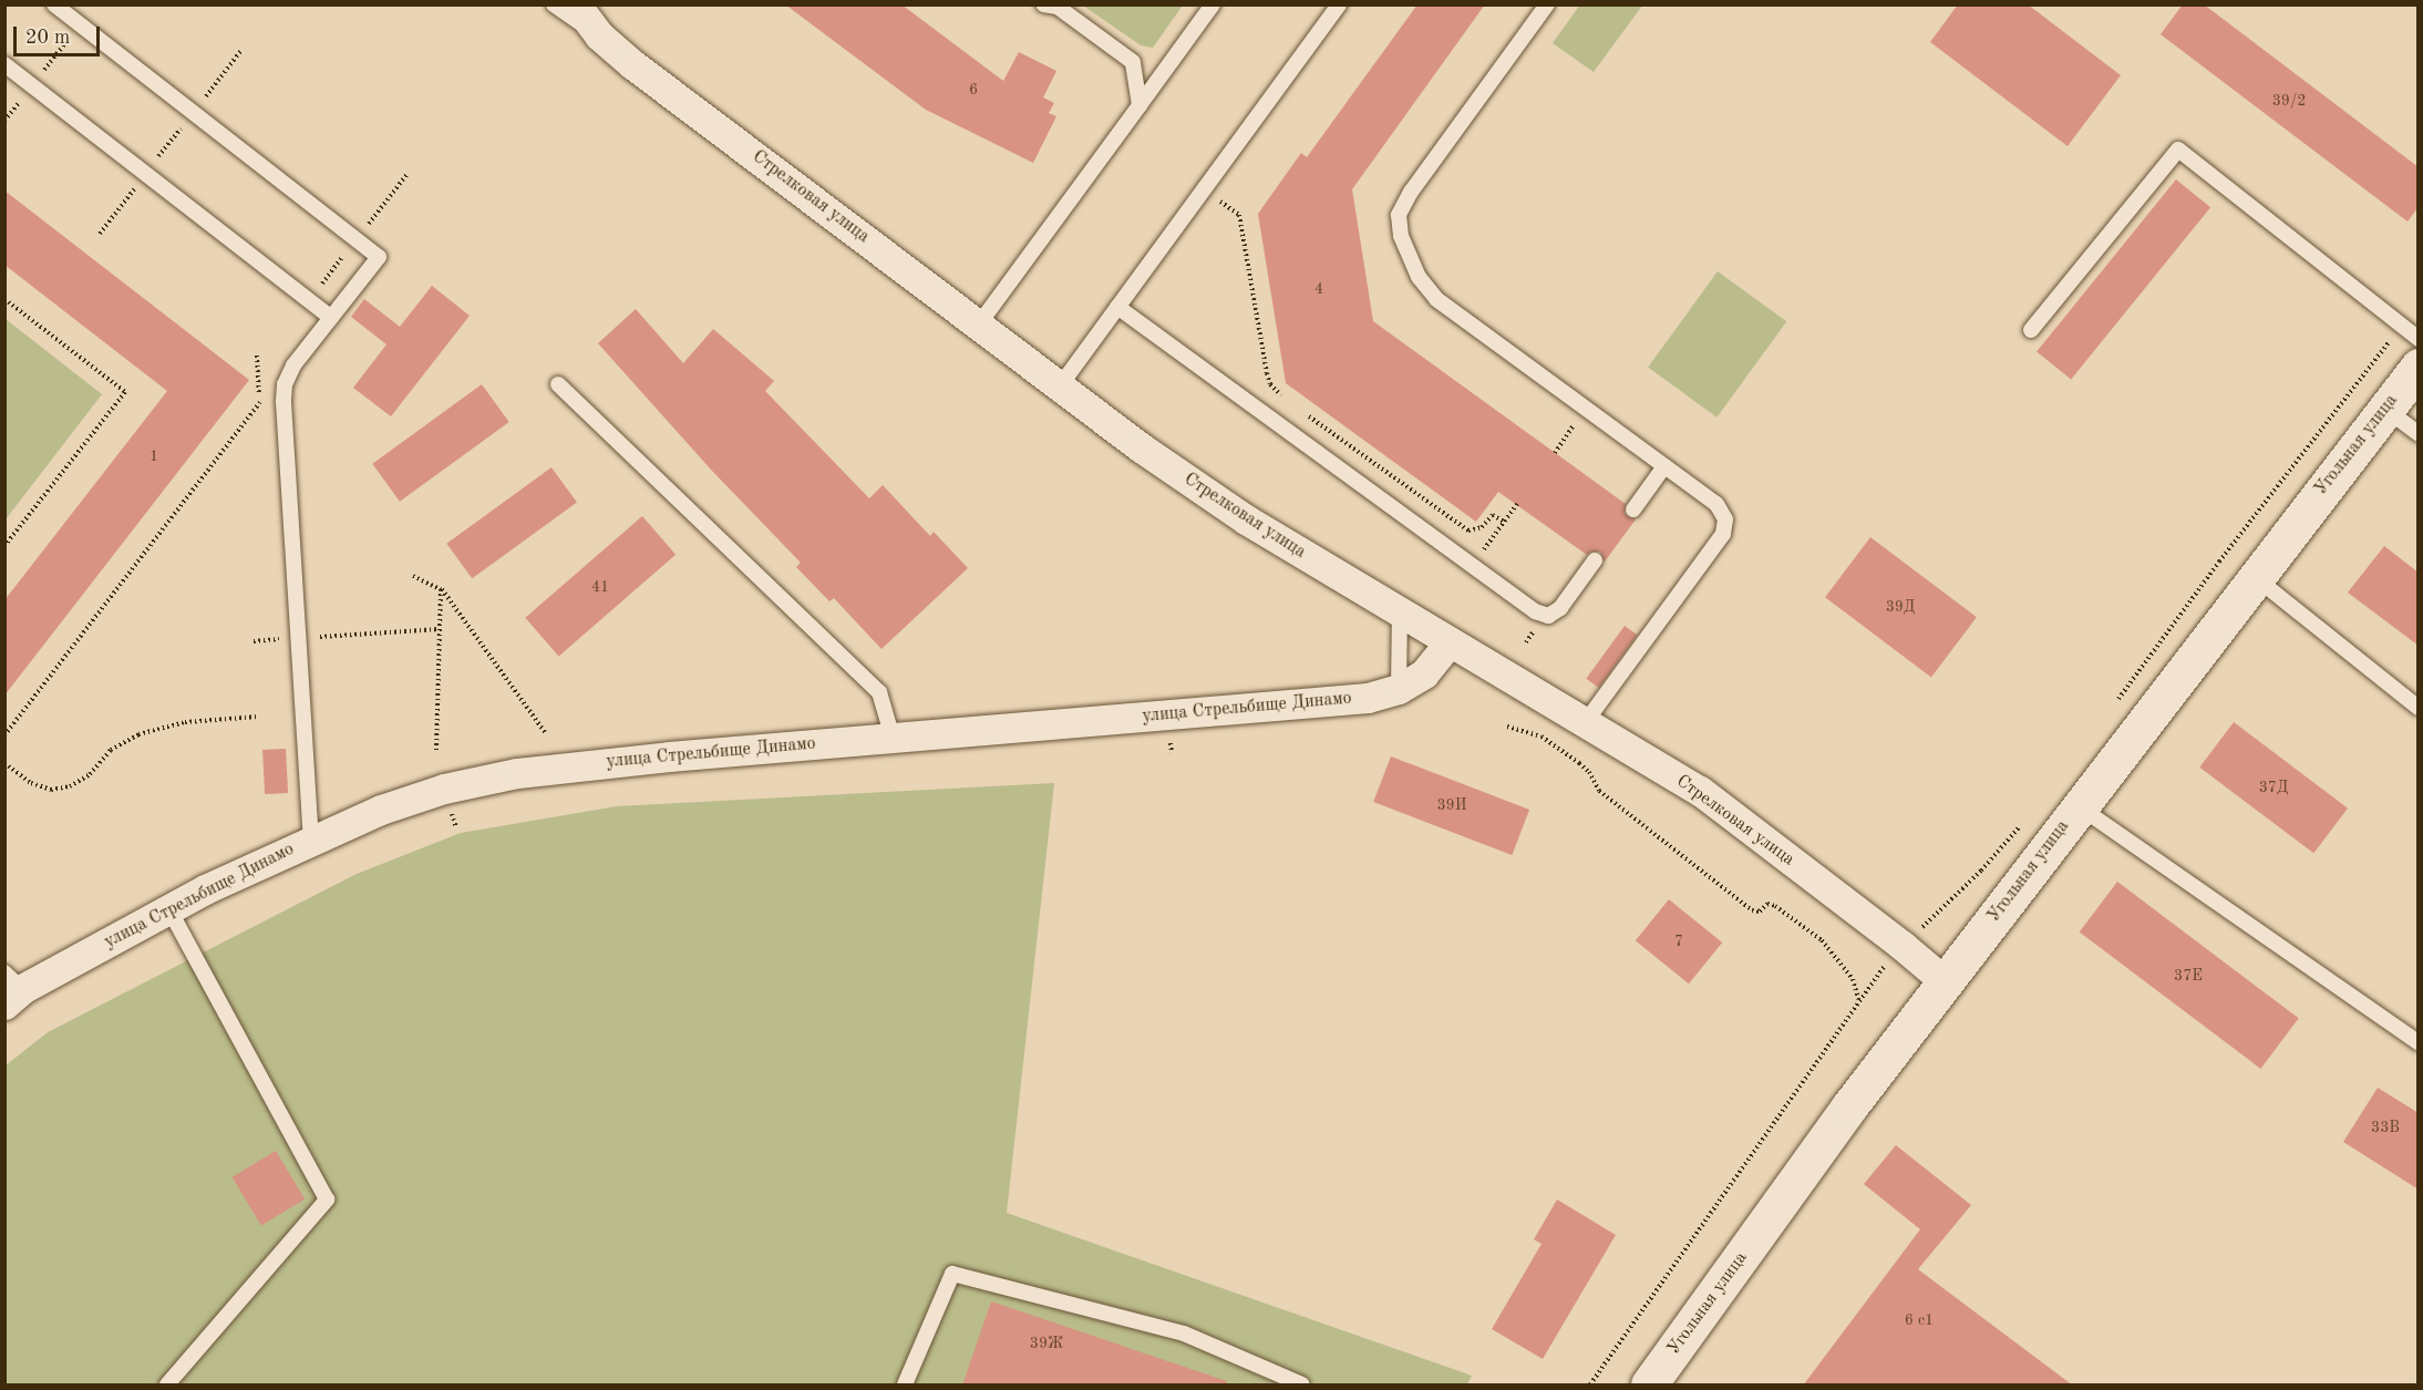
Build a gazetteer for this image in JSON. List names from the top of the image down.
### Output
{
  "streets": {
    "street": ["Стрелковая улица", "Угольная улица", "улица Стрельбище Динамо"]
  },
  "crossings": [
    ["Стрелковая улица", "Угольная улица"],
    ["Стрелковая улица", "улица Стрельбище Динамо"]
  ],
  "house_numbers": [
    "6",
    "39/2",
    "4",
    "1",
    "41",
    "39Д",
    "37Д",
    "39И",
    "7",
    "37Е",
    "33В",
    "6 с1",
    "39Ж"
  ],
  "scale_bar": "20 m"
}
